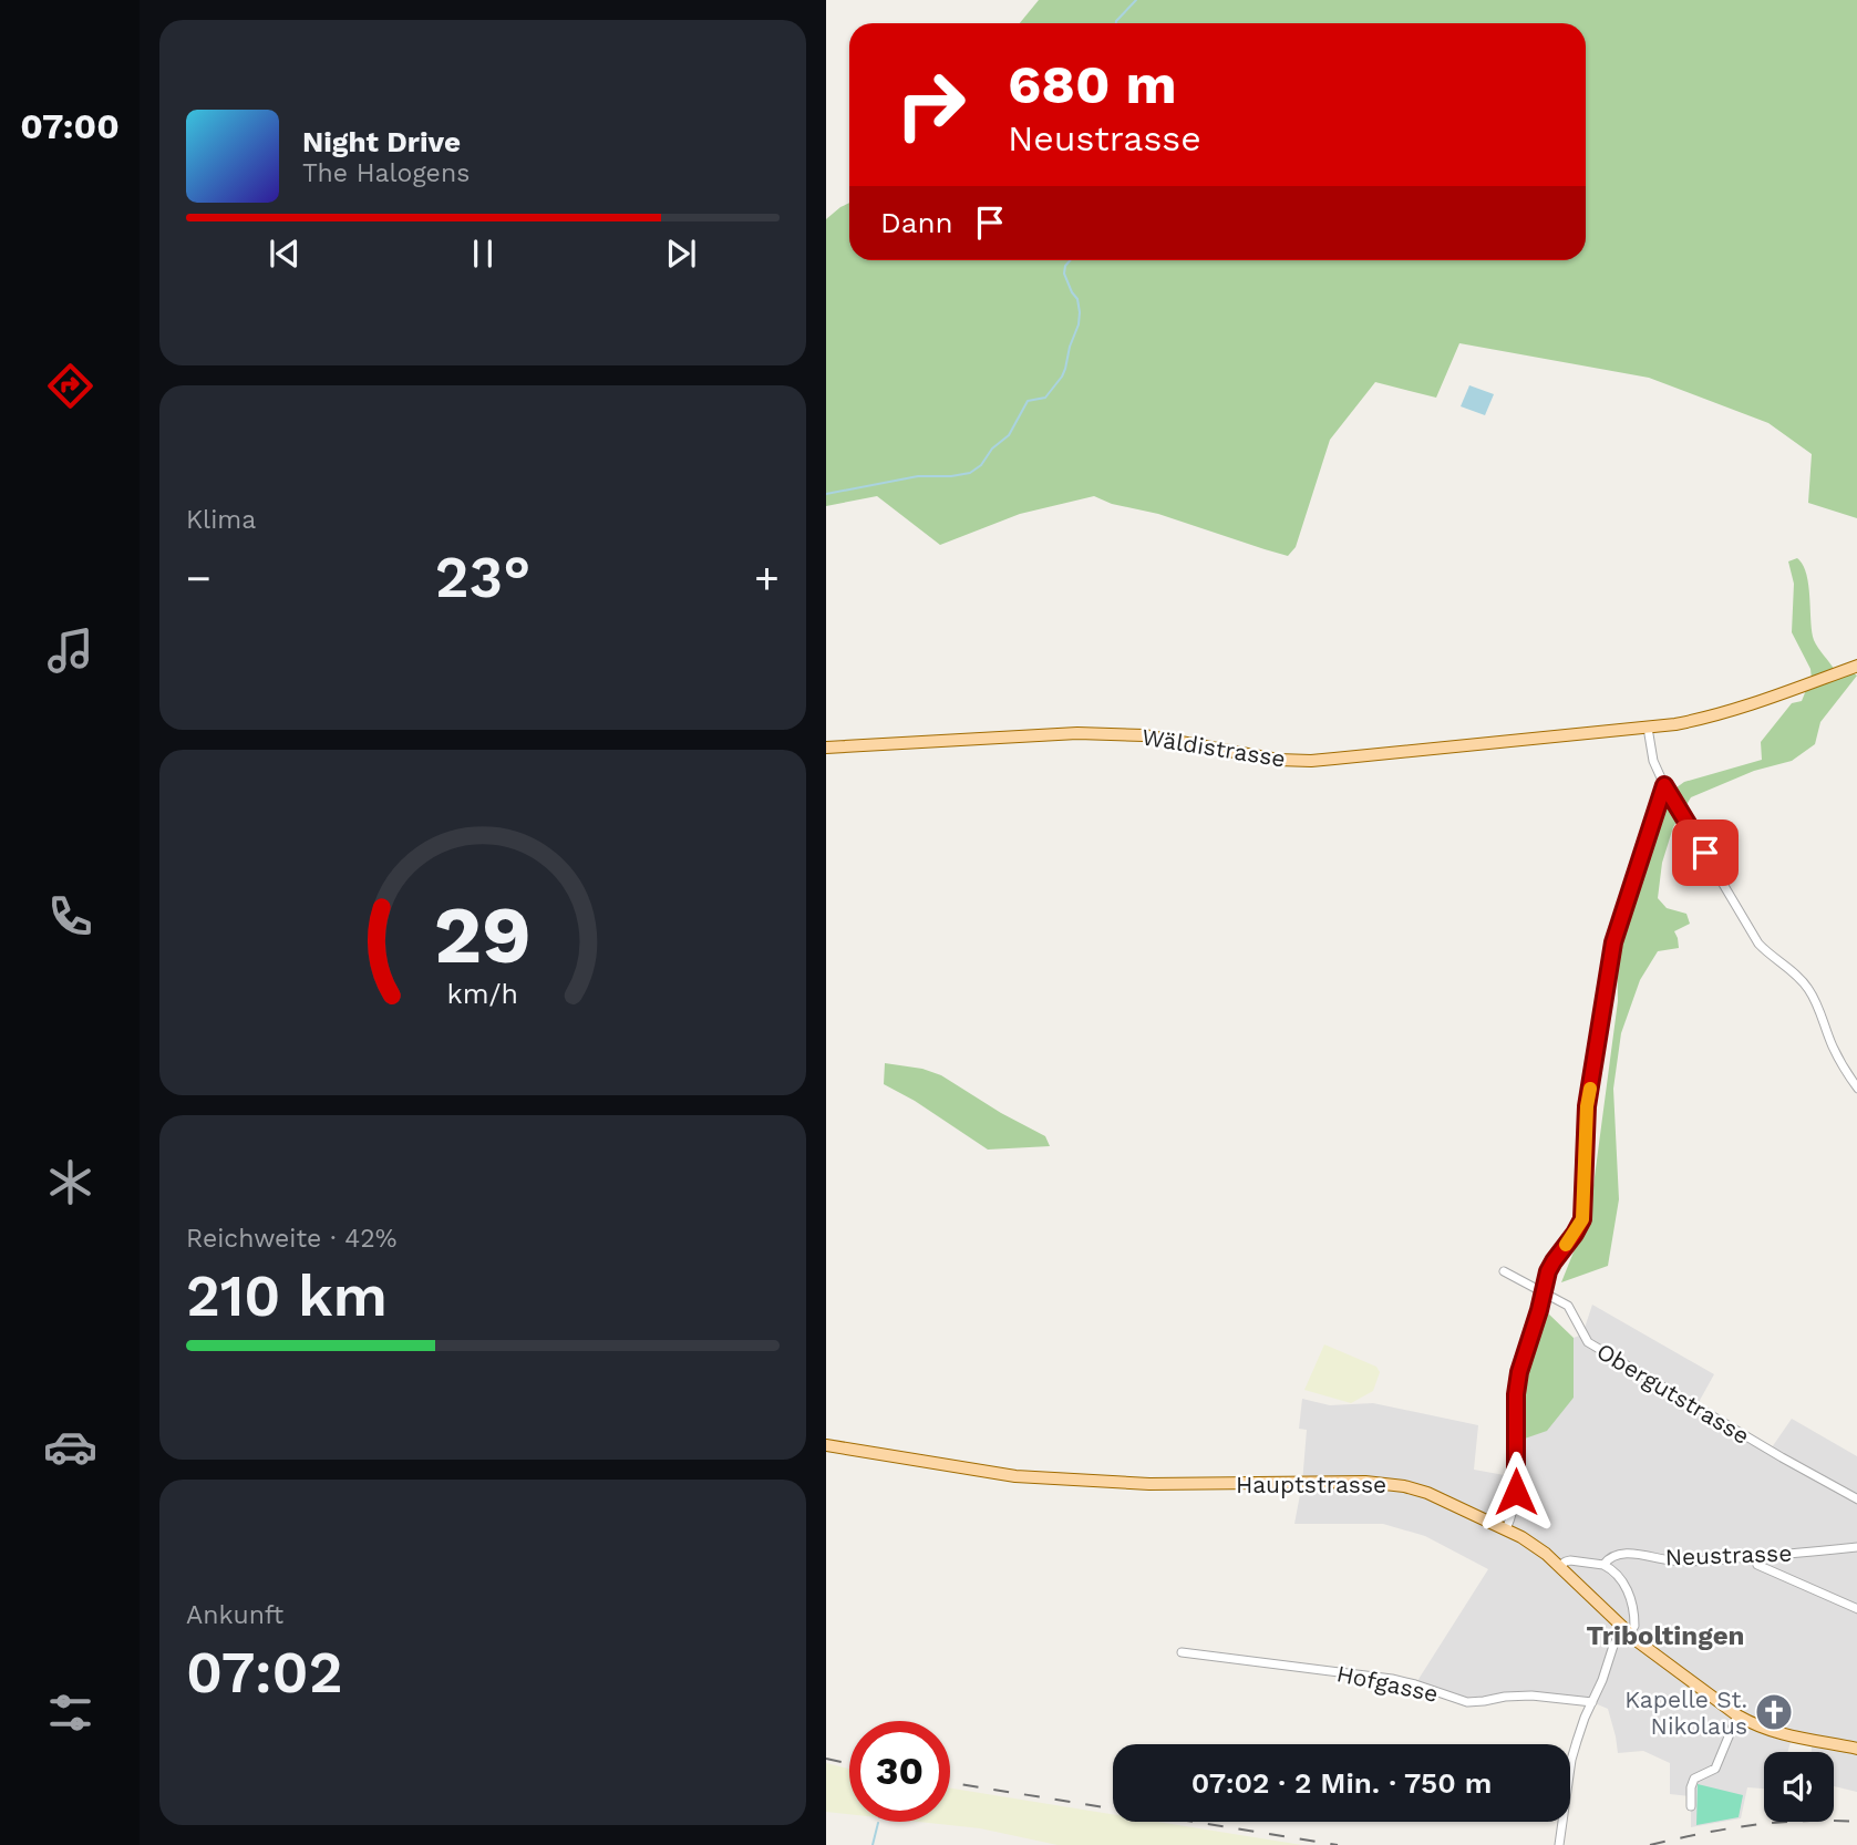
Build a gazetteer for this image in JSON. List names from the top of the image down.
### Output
{
  "streets": {
    "main road": ["Wäldistrasse", "Hauptstrasse"],
    "street": ["Obergutstrasse", "Neustrasse", "Hofgasse"]
  },
  "crossings": [
    ["Hauptstrasse", "Neustrasse"]
  ],
  "districts": ["Triboltingen"],
  "places": {
    "church": ["Kapelle St. Nikolaus"]
  },
  "page": {
    "tabs": "07:00",
    "turn": ["680 m", "Neustrasse"],
    "song": ["Night Drive", "The Halogens"],
    "then": "Dann",
    "tile": [
      "Klima",
      ["Reichweite · 42%", "210 km"],
      ["Ankunft", "07:02"]
    ],
    "heat": ["−", "23°", "+"],
    "limit": "30",
    "trip": "07:02 · 2 Min. · 750 m",
    "gauge": ["29", "km/h"]
  }
}
